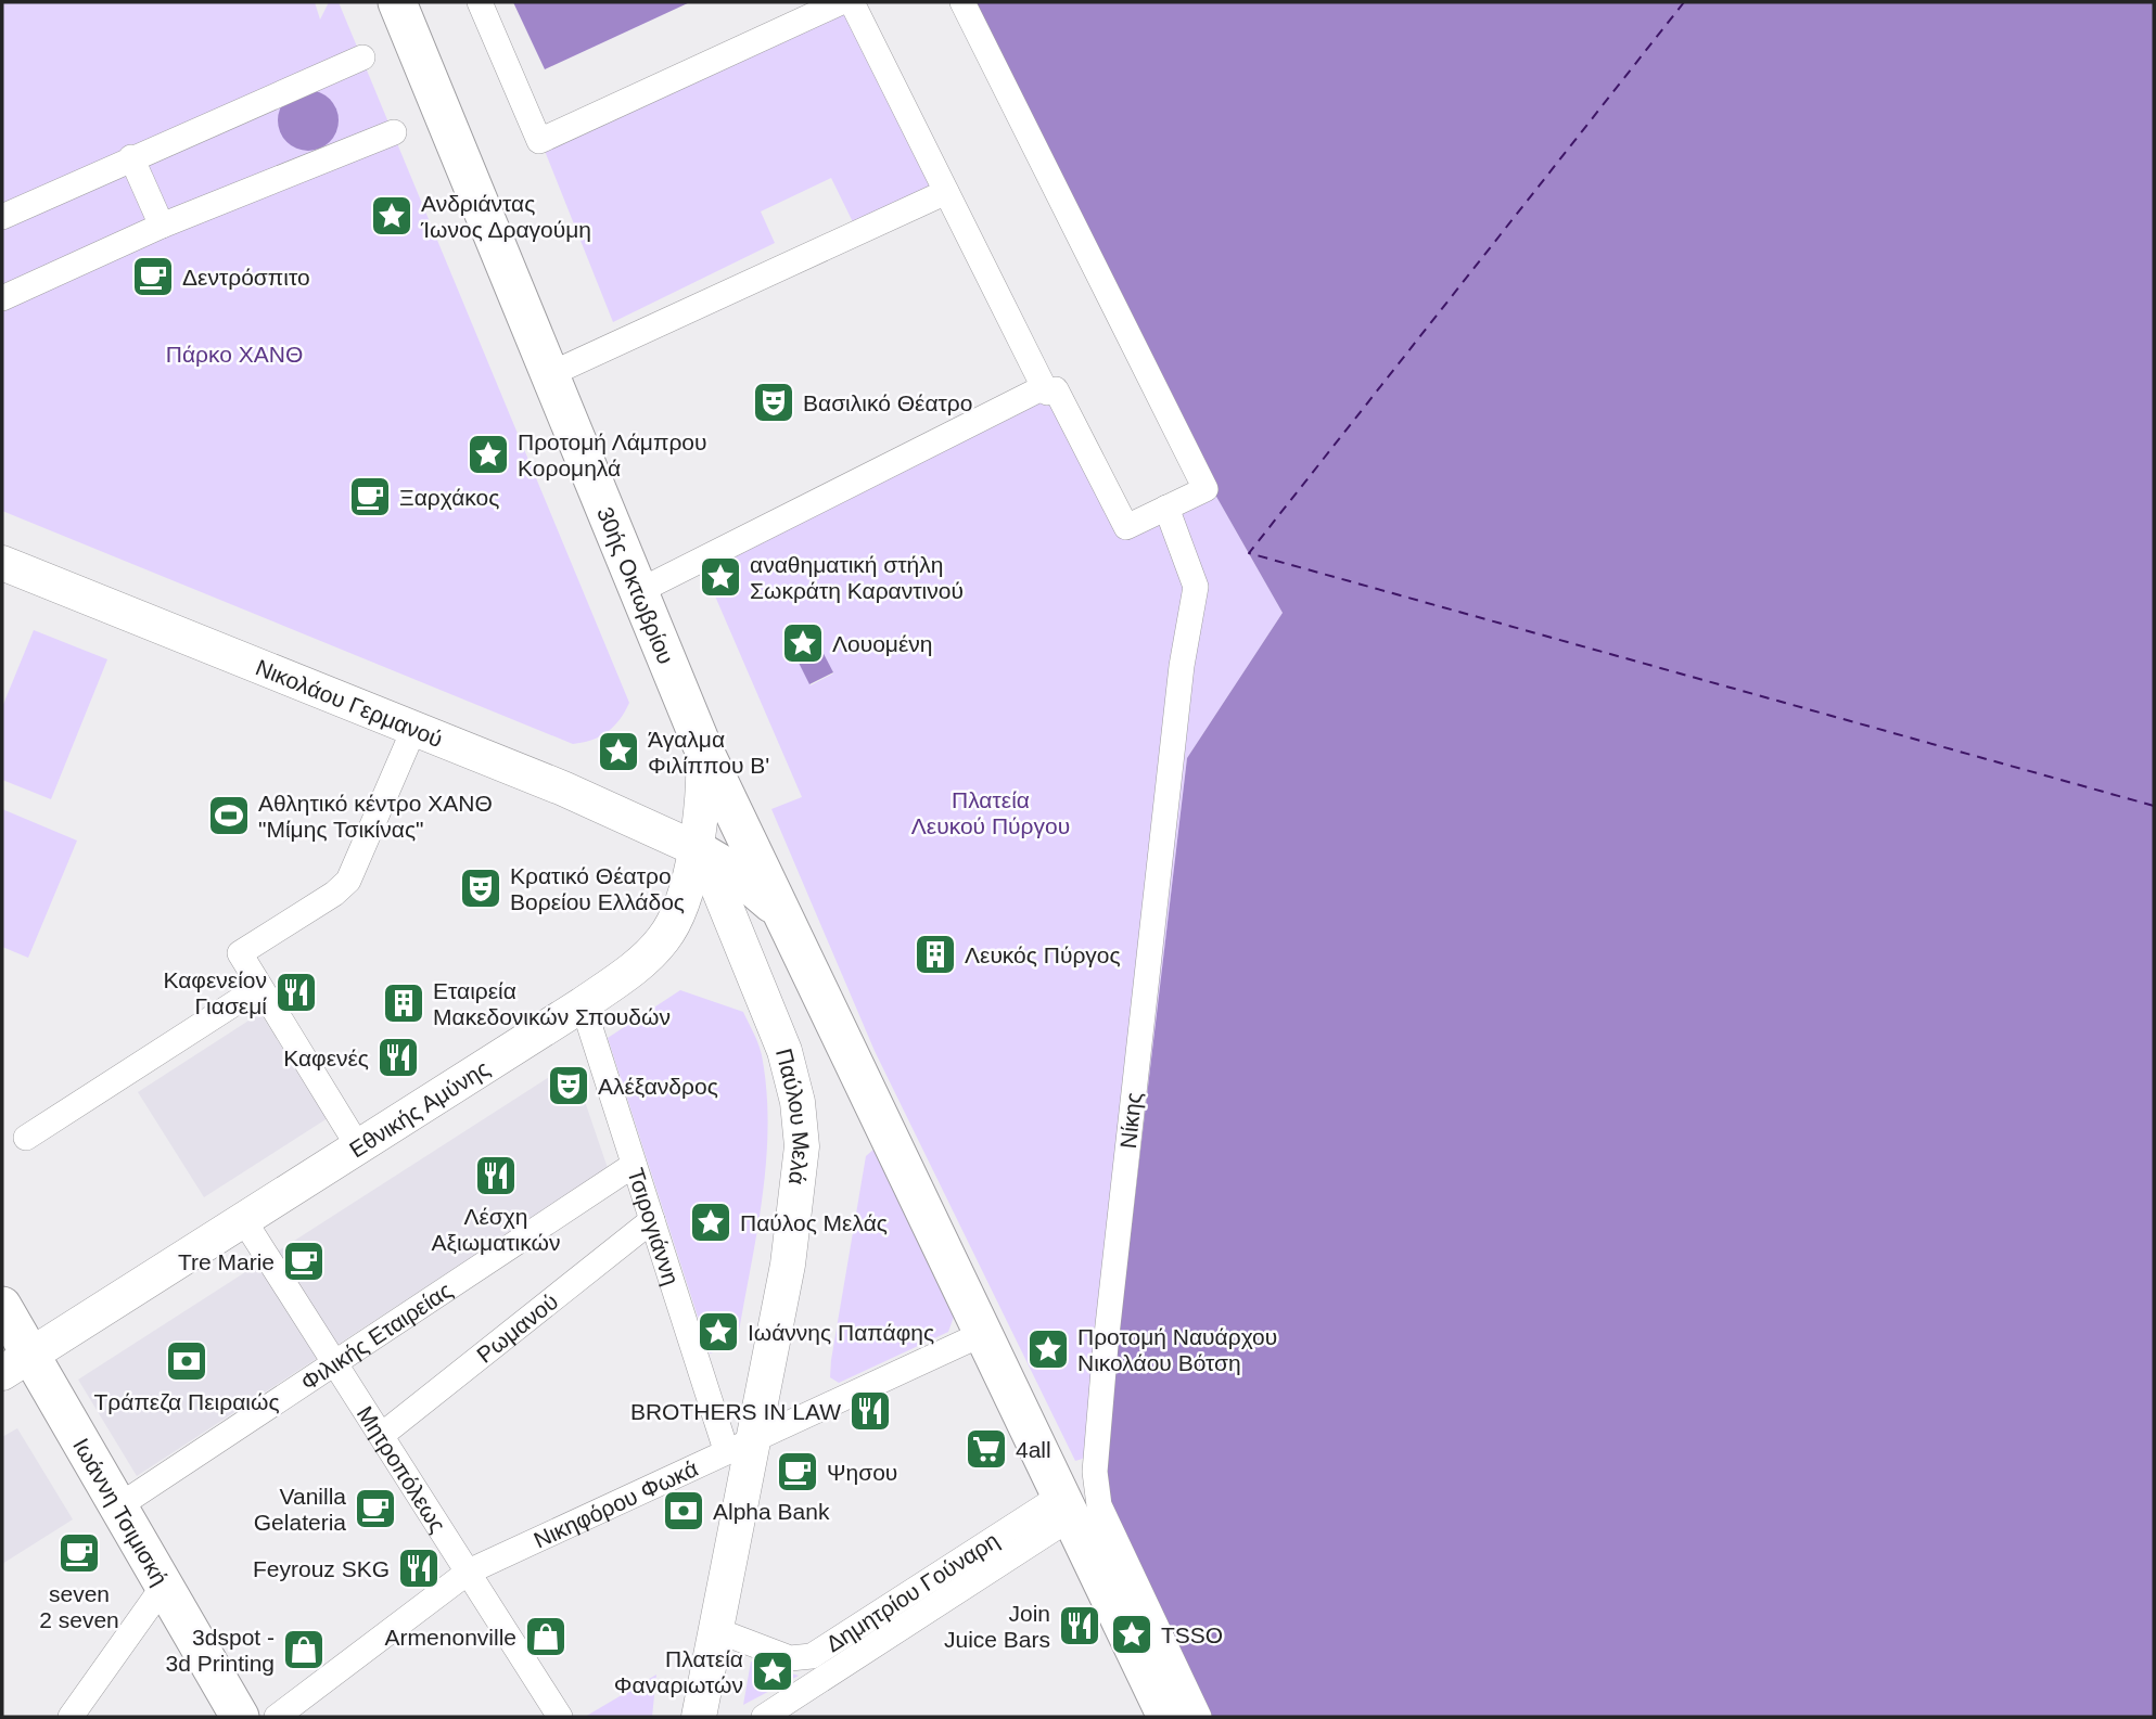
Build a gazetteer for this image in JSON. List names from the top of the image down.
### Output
{
  "streets": {
    "main road": [
      "30ής Οκτωβρίου",
      "Νικολάου Γερμανού",
      "Εθνικής Αμύνης",
      "Παύλου Μελά",
      "Ιωάννη Τσιμισκή"
    ],
    "street": [
      "Νίκης",
      "Τσιρογιάννη",
      "Ρωμανού",
      "Φιλικής Εταιρείας",
      "Μητροπόλεως",
      "Νικηφόρου Φωκά",
      "Δημητρίου Γούναρη"
    ]
  },
  "crossings": [
    ["30ής Οκτωβρίου", "Εθνικής Αμύνης"],
    ["Νικολάου Γερμανού", "Εθνικής Αμύνης"],
    ["Νικολάου Γερμανού", "Παύλου Μελά"],
    ["Εθνικής Αμύνης", "Παύλου Μελά"],
    ["Εθνικής Αμύνης", "Τσιρογιάννη"],
    ["Εθνικής Αμύνης", "Μητροπόλεως"],
    ["Εθνικής Αμύνης", "Ιωάννη Τσιμισκή"],
    ["Παύλου Μελά", "Τσιρογιάννη"],
    ["Παύλου Μελά", "Νικηφόρου Φωκά"],
    ["Παύλου Μελά", "Δημητρίου Γούναρη"],
    ["Τσιρογιάννη", "Ρωμανού"],
    ["Τσιρογιάννη", "Φιλικής Εταιρείας"],
    ["Τσιρογιάννη", "Νικηφόρου Φωκά"],
    ["Ρωμανού", "Μητροπόλεως"],
    ["Φιλικής Εταιρείας", "Μητροπόλεως"],
    ["Φιλικής Εταιρείας", "Ιωάννη Τσιμισκή"],
    ["Μητροπόλεως", "Νικηφόρου Φωκά"]
  ],
  "parks": ["Πάρκο ΧΑΝΘ", "Πλατεία Λευκού Πύργου"],
  "places": {
    "place": [
      "Ανδριάντας Ίωνος Δραγούμη",
      "Προτομή Λάμπρου Κορομηλά",
      "αναθηματική στήλη Σωκράτη Καραντινού",
      "Λουομένη",
      "Άγαλμα Φιλίππου Β'",
      "Παύλος Μελάς",
      "Ιωάννης Παπάφης",
      "Προτομή Ναυάρχου Νικολάου Βότση",
      "TSSO",
      "Πλατεία Φαναριωτών"
    ],
    "cafe": [
      "Δεντρόσπιτο",
      "Ξαρχάκος",
      "Tre Marie",
      "Ψησου",
      "Vanilla Gelateria",
      "seven 2 seven"
    ],
    "theatre": ["Βασιλικό Θέατρο", "Κρατικό Θέατρο Βορείου Ελλάδος", "Αλέξανδρος"],
    "sports": ["Αθλητικό κέντρο ΧΑΝΘ \"Μίμης Τσικίνας\""],
    "building": ["Λευκός Πύργος", "Εταιρεία Μακεδονικών Σπουδών"],
    "restaurant": [
      "Καφενείον Γιασεμί",
      "Καφενές",
      "Λέσχη Αξιωματικών",
      "BROTHERS IN LAW",
      "Feyrouz SKG",
      "Join Juice Bars"
    ],
    "bank": ["Τράπεζα Πειραιώς", "Alpha Bank"],
    "supermarket": ["4all"],
    "shop": ["Armenonville", "3dspot - 3d Printing"]
  }
}
